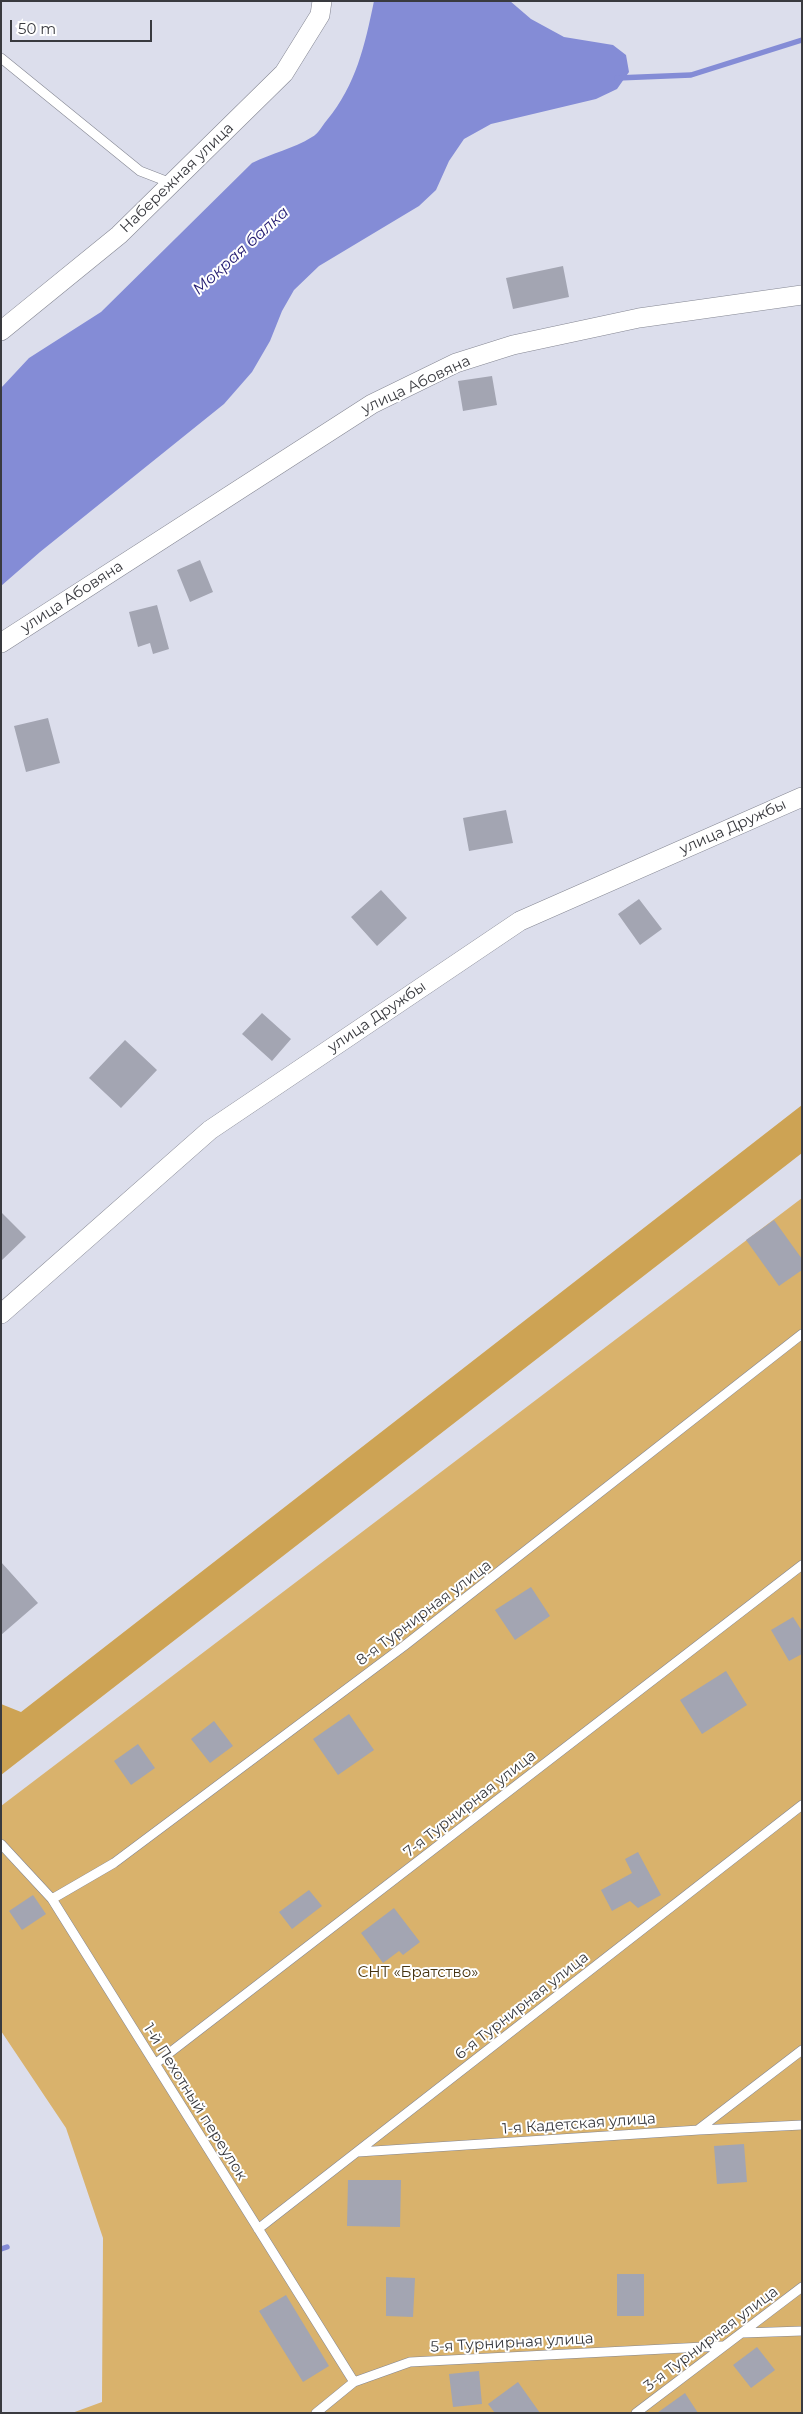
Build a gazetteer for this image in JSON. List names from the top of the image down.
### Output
{
  "streets": {
    "street": ["Набережная улица", "улица Абовяна", "улица Дружбы"],
    "lane": [
      "8-я Турнирная улица",
      "7-я Турнирная улица",
      "6-я Турнирная улица",
      "1-й Пехотный переулок",
      "1-я Кадетская улица",
      "3-я Турнирная улица",
      "5-я Турнирная улица"
    ]
  },
  "crossings": [
    ["8-я Турнирная улица", "1-й Пехотный переулок"],
    ["7-я Турнирная улица", "1-й Пехотный переулок"],
    ["6-я Турнирная улица", "1-й Пехотный переулок"],
    ["6-я Турнирная улица", "1-я Кадетская улица"],
    ["1-й Пехотный переулок", "5-я Турнирная улица"],
    ["3-я Турнирная улица", "5-я Турнирная улица"]
  ],
  "water": ["Мокрая балка"],
  "parks": ["СНТ «Братство»"],
  "scale_bar": "50 m"
}
